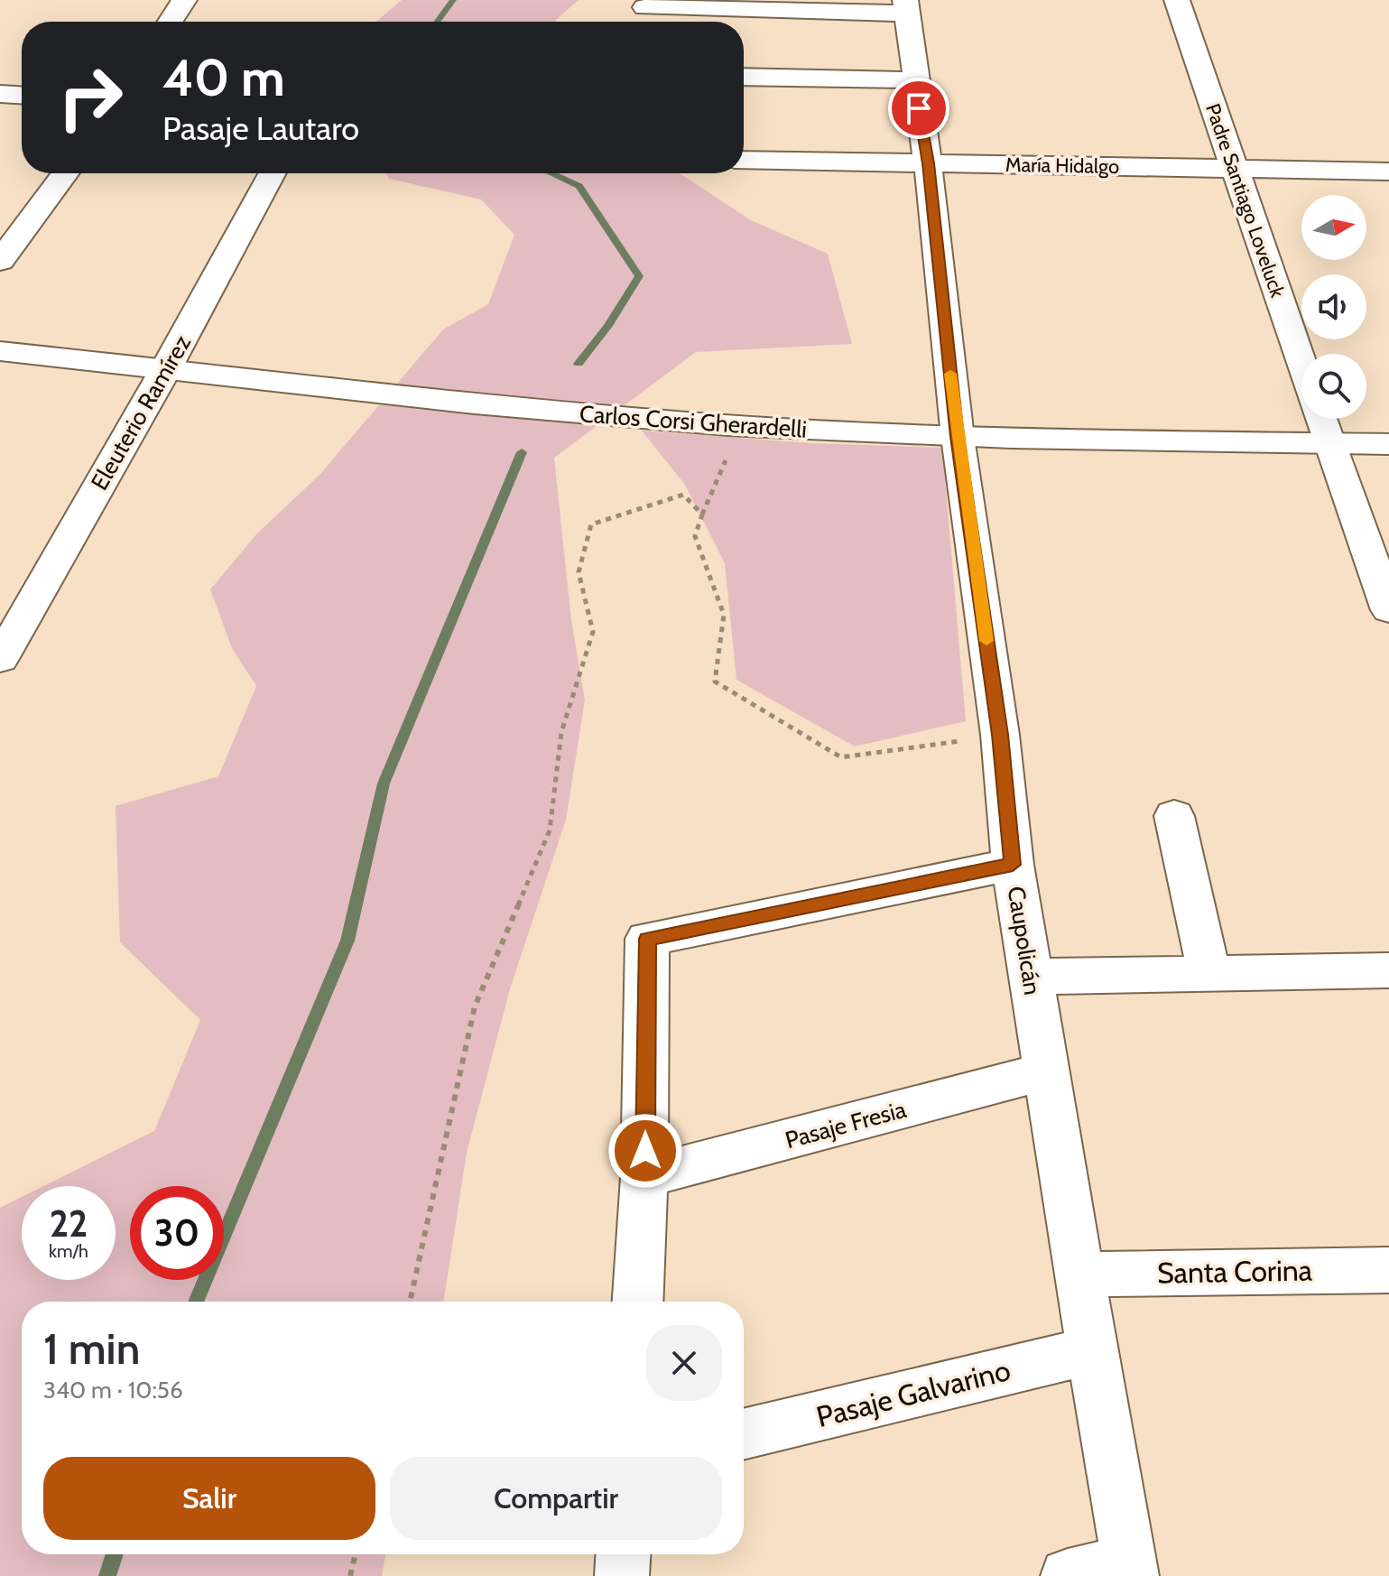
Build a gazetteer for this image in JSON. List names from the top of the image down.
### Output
{
  "streets": {
    "street": [
      "María Hidalgo",
      "Padre Santiago Loveluck",
      "Eleuterio Ramírez",
      "Carlos Corsi Gherardelli",
      "Caupolicán",
      "Pasaje Fresia",
      "Santa Corina",
      "Pasaje Galvarino"
    ]
  },
  "crossings": [
    ["María Hidalgo", "Padre Santiago Loveluck"],
    ["María Hidalgo", "Caupolicán"],
    ["Padre Santiago Loveluck", "Carlos Corsi Gherardelli"],
    ["Eleuterio Ramírez", "Carlos Corsi Gherardelli"],
    ["Carlos Corsi Gherardelli", "Caupolicán"],
    ["Caupolicán", "Pasaje Fresia"],
    ["Caupolicán", "Santa Corina"],
    ["Caupolicán", "Pasaje Galvarino"]
  ],
  "north": "right",
  "page": {
    "turn": ["40 m", "Pasaje Lautaro"],
    "speed": "22 km/h",
    "limit": "30",
    "heading": ["1 min", "340 m · 10:56"],
    "buttons": ["Salir", "Compartir"]
  }
}
